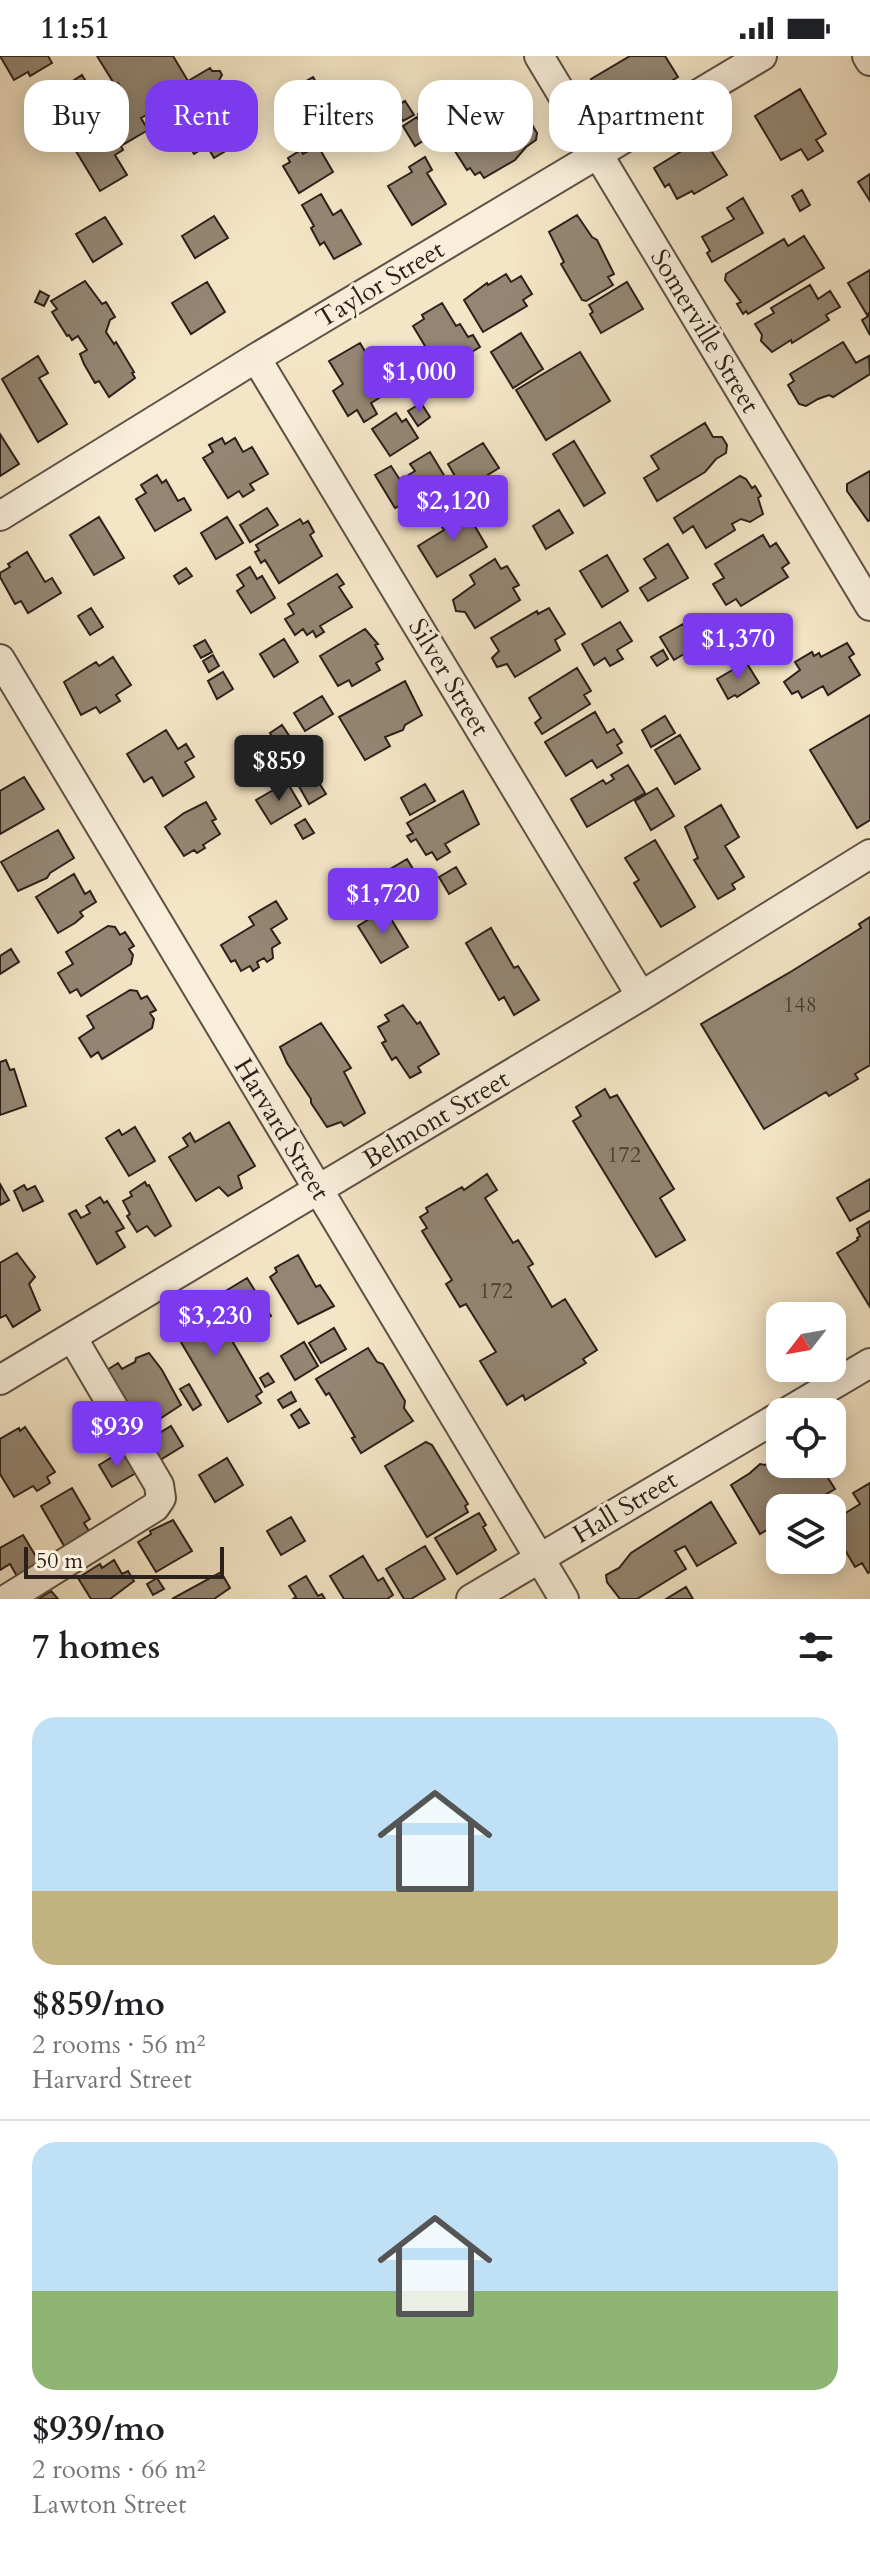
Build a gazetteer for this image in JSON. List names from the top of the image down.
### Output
{
  "streets": {
    "street": [
      "Taylor Street",
      "Somerville Street",
      "Silver Street",
      "Belmont Street",
      "Harvard Street",
      "Hall Street"
    ]
  },
  "crossings": [
    ["Taylor Street", "Somerville Street"],
    ["Taylor Street", "Silver Street"],
    ["Silver Street", "Belmont Street"],
    ["Belmont Street", "Harvard Street"],
    ["Harvard Street", "Hall Street"]
  ],
  "house_numbers": ["148", "172", "172"],
  "scale_bar": "50 m",
  "north": "bottom left",
  "page": {
    "status": "11:51",
    "chip": [
      "Buy",
      "Rent",
      "Filters",
      "New",
      "Apartment"
    ],
    "price": [
      "$1,000",
      "$2,120",
      "$1,370",
      "$859",
      "$1,720",
      "$3,230",
      "$939"
    ],
    "scale": "50 m",
    "heading": "7 homes",
    "list": [
      {
        "name": "$859/mo",
        "note": "2 rooms · 56 m² · Harvard Street"
      },
      {
        "name": "$939/mo",
        "note": "2 rooms · 66 m² · Lawton Street"
      }
    ]
  }
}
